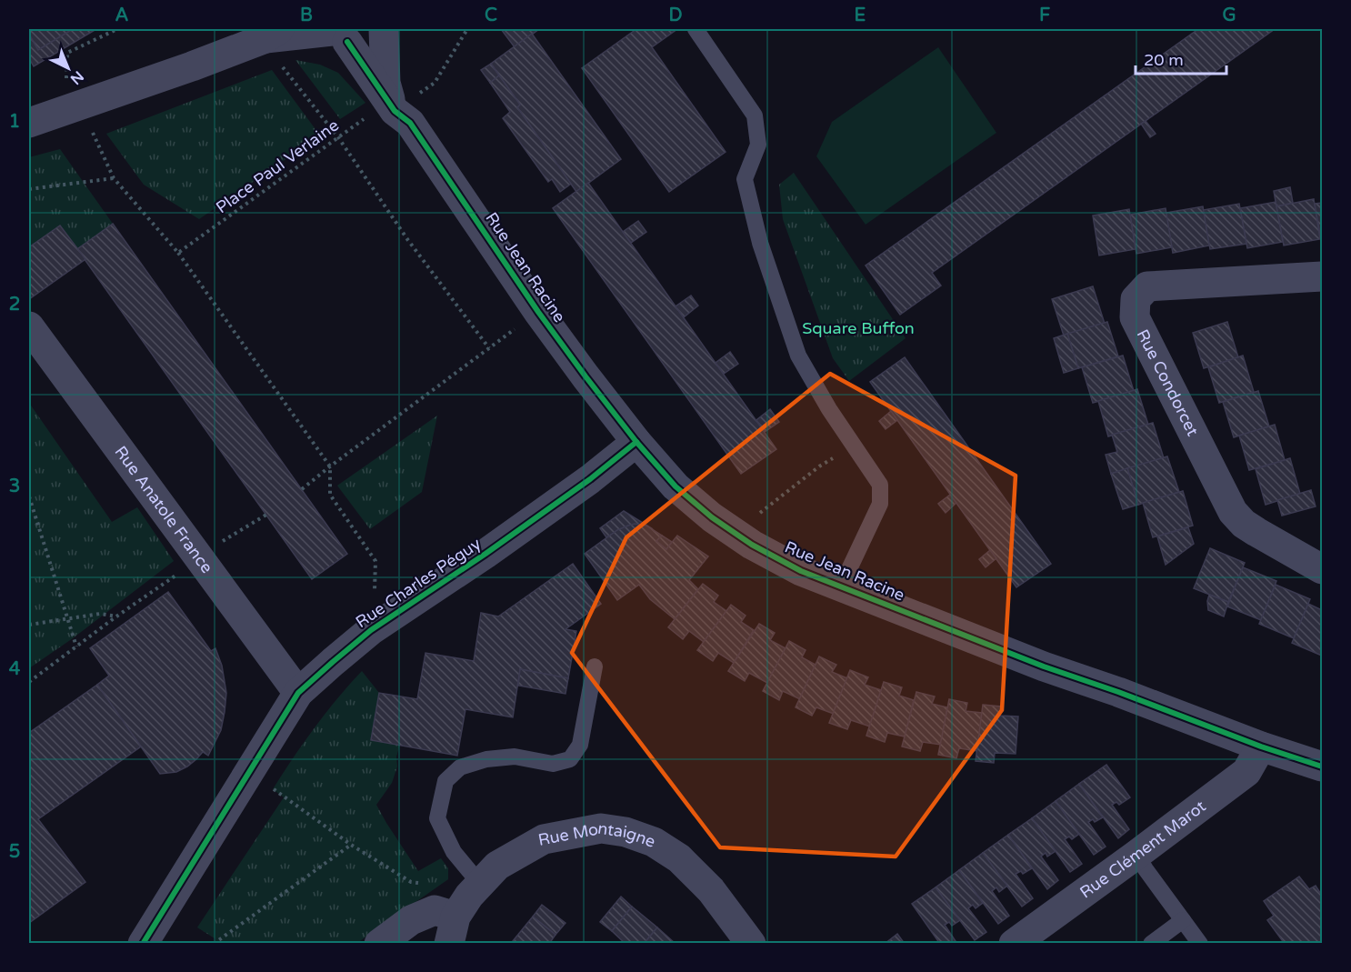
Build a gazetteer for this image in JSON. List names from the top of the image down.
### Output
{
  "streets": {
    "street": [
      "Rue Jean Racine",
      "Rue Condorcet",
      "Rue Anatole France",
      "Rue Charles Péguy",
      "Rue Montaigne",
      "Rue Clément Marot"
    ],
    "path": ["Place Paul Verlaine"]
  },
  "crossings": [
    ["Place Paul Verlaine", "Rue Jean Racine"],
    ["Rue Jean Racine", "Rue Charles Péguy"],
    ["Rue Jean Racine", "Rue Clément Marot"],
    ["Rue Anatole France", "Rue Charles Péguy"]
  ],
  "parks": ["Square Buffon"],
  "scale_bar": "20 m",
  "north": "bottom right",
  "grid": {
    "columns": [
      "A",
      "B",
      "C",
      "D",
      "E",
      "F",
      "G"
    ],
    "rows": [
      "1",
      "2",
      "3",
      "4",
      "5"
    ]
  }
}
